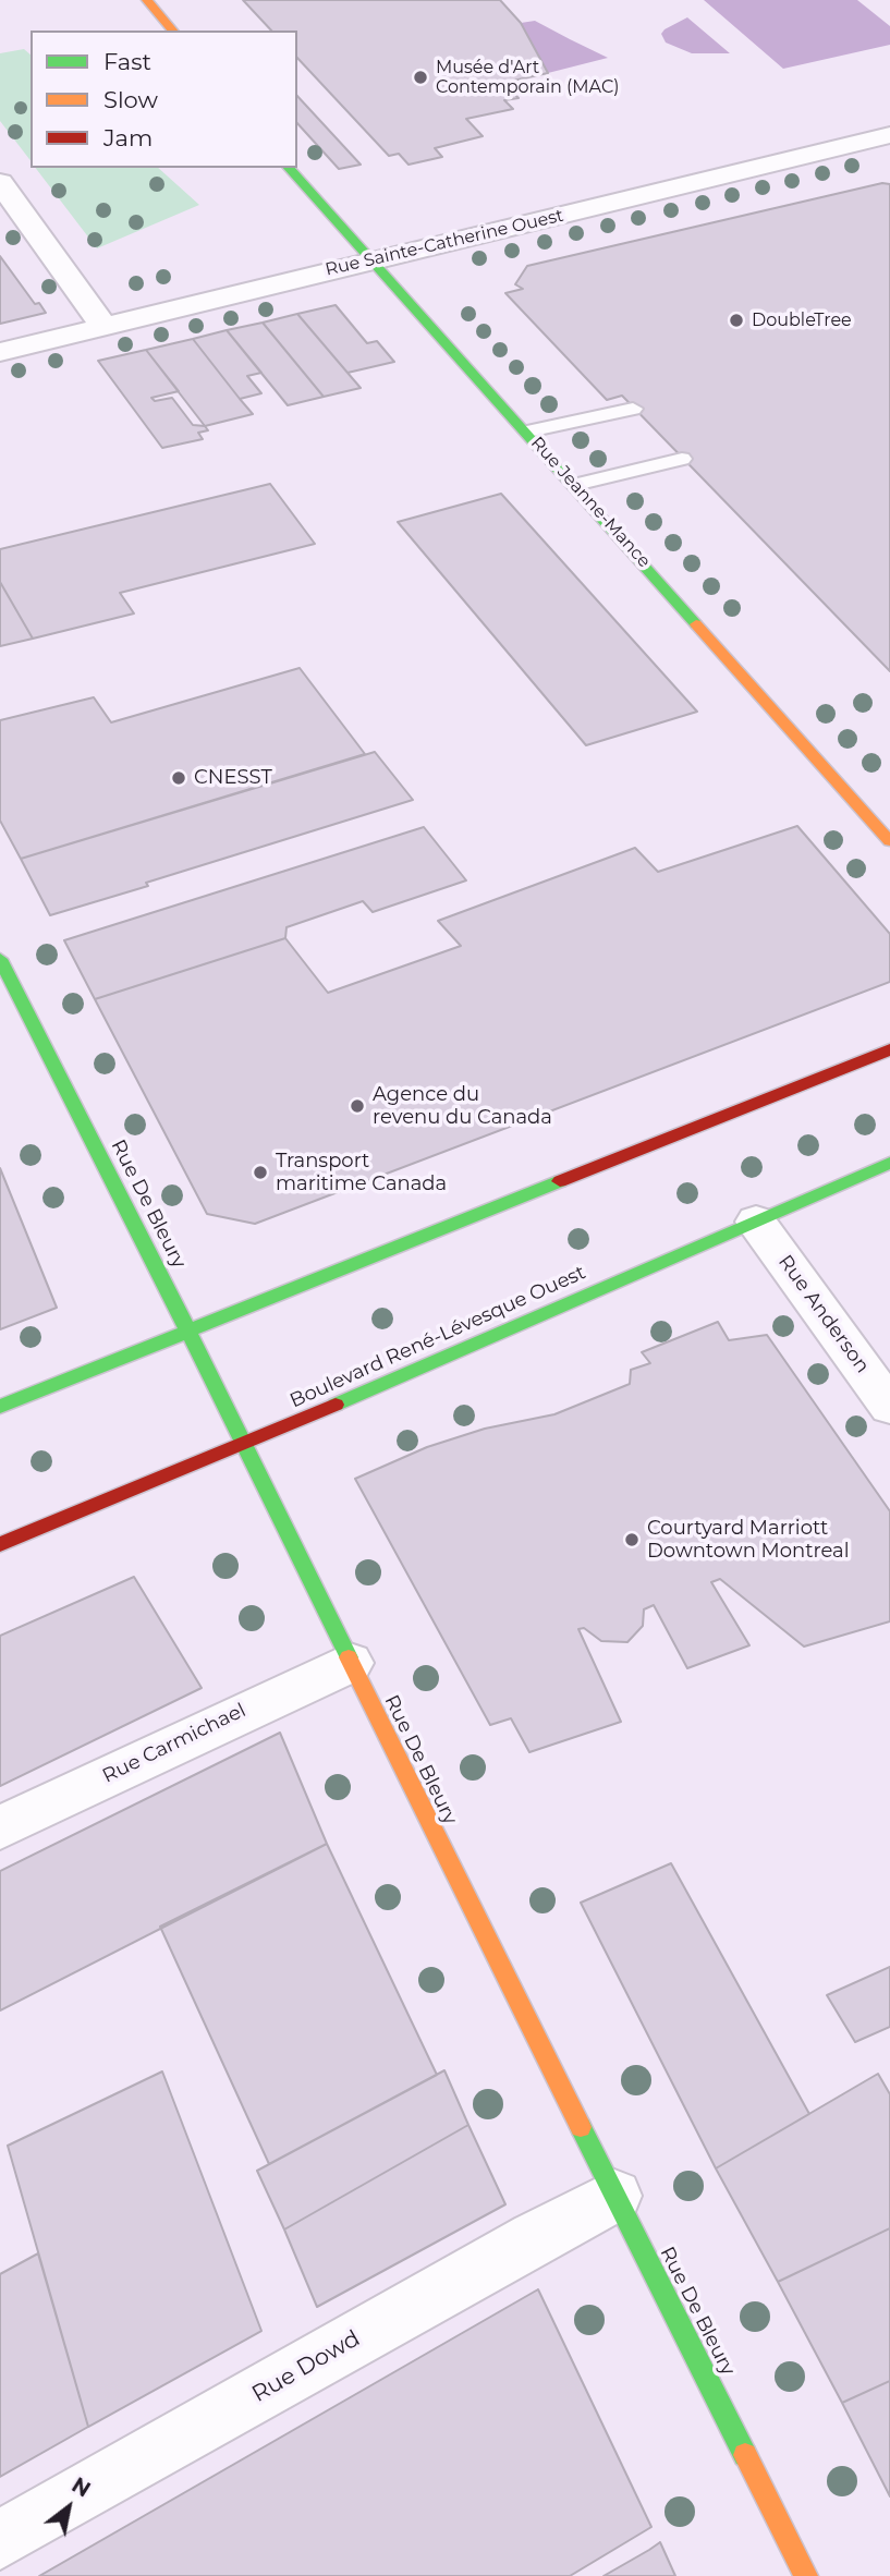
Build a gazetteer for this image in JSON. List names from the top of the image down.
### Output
{
  "streets": {
    "street": [
      "Rue Sainte-Catherine Ouest",
      "Rue Jeanne-Mance",
      "Rue De Bleury",
      "Rue Anderson",
      "Boulevard René-Lévesque Ouest",
      "Rue Carmichael",
      "Rue Dowd"
    ]
  },
  "crossings": [
    ["Rue Sainte-Catherine Ouest", "Rue Jeanne-Mance"],
    ["Rue De Bleury", "Boulevard René-Lévesque Ouest"],
    ["Rue De Bleury", "Rue Carmichael"],
    ["Rue De Bleury", "Rue Dowd"],
    ["Rue Anderson", "Boulevard René-Lévesque Ouest"]
  ],
  "places": [
    "Musée d'Art Contemporain (MAC)",
    "DoubleTree",
    "CNESST",
    "Agence du revenu du Canada",
    "Transport maritime Canada",
    "Courtyard Marriott Downtown Montreal"
  ],
  "legend": ["Fast", "Slow", "Jam"],
  "north": "top right"
}
